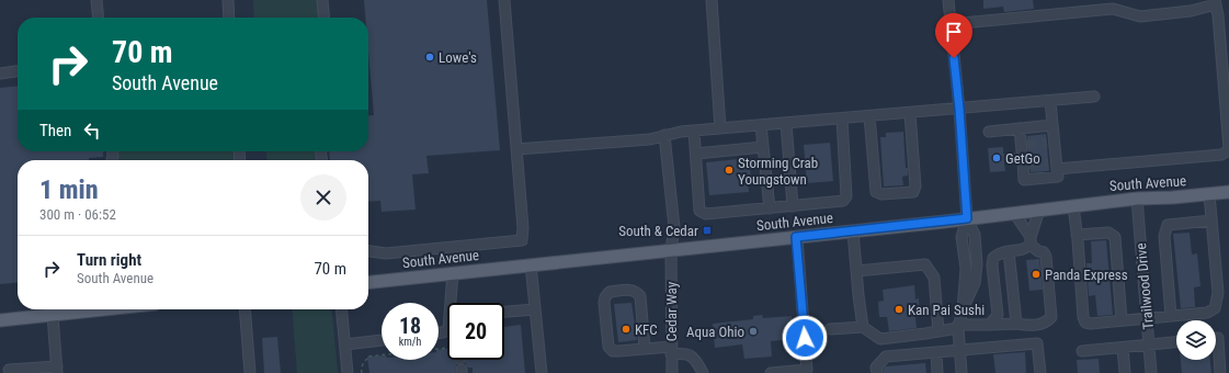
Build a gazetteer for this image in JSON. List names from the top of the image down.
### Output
{
  "streets": {
    "main road": ["South Avenue"],
    "street": ["Trailwood Drive", "Cedar Way"]
  },
  "crossings": [
    ["South Avenue", "Trailwood Drive"],
    ["South Avenue", "Cedar Way"]
  ],
  "places": {
    "other": [
      "Lowe's",
      "GetGo",
      "Storming Crab Youngstown",
      "Panda Express",
      "Kan Pai Sushi",
      "KFC",
      "Aqua Ohio"
    ],
    "transit": ["South & Cedar"]
  },
  "page": {
    "turn": ["70 m", "South Avenue"],
    "then": "Then",
    "heading": ["1 min", "300 m · 06:52"],
    "list": [
      {
        "name": "Turn right",
        "note": "South Avenue",
        "value": "70 m"
      }
    ],
    "speed": "18 km/h",
    "limit": "20"
  }
}
